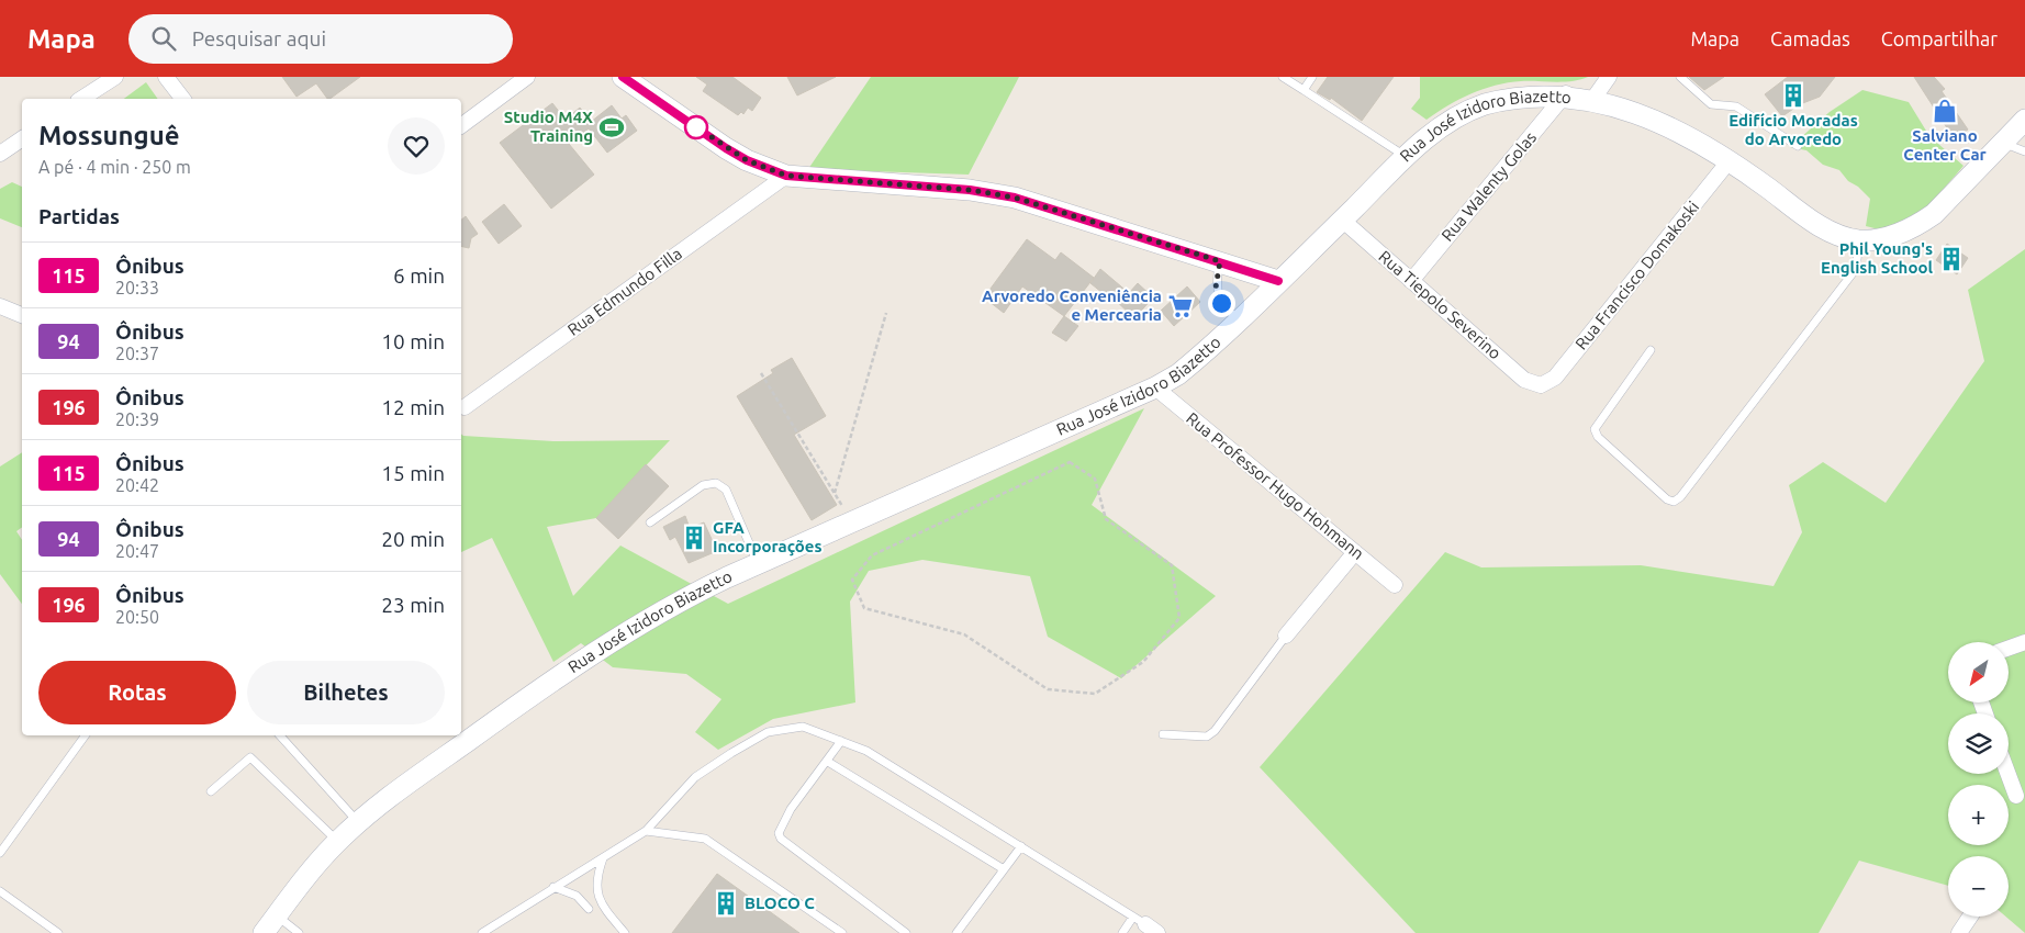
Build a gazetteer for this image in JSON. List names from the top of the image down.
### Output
{
  "streets": {
    "street": [
      "Rua José Izidoro Biazetto",
      "Rua Walenty Golas",
      "Rua Francisco Domakoski",
      "Rua Edmundo Filla",
      "Rua Tiepolo Severino",
      "Rua Professor Hugo Hohmann"
    ]
  },
  "crossings": [
    ["Rua José Izidoro Biazetto", "Rua Walenty Golas"],
    ["Rua José Izidoro Biazetto", "Rua Francisco Domakoski"],
    ["Rua José Izidoro Biazetto", "Rua Tiepolo Severino"],
    ["Rua José Izidoro Biazetto", "Rua Professor Hugo Hohmann"],
    ["Rua Walenty Golas", "Rua Tiepolo Severino"],
    ["Rua Francisco Domakoski", "Rua Tiepolo Severino"]
  ],
  "places": {
    "building": [
      "Edifício Moradas do Arvoredo",
      "Phil Young's English School",
      "GFA Incorporações",
      "BLOCO C"
    ],
    "shop": ["Salviano Center Car"],
    "sports": ["Studio M4X Training"],
    "supermarket": ["Arvoredo Conveniência e Mercearia"]
  },
  "lines": ["bus line 115"],
  "north": "bottom left",
  "page": {
    "header": "Mapa",
    "search": "Pesquisar aqui",
    "nav": ["Mapa", "Camadas", "Compartilhar"],
    "heading": [
      ["Mossunguê", "A pé · 4 min · 250 m"],
      "Partidas"
    ],
    "list": [
      {
        "mark": "115",
        "name": "Ônibus",
        "note": "20:33",
        "value": "6 min"
      },
      {
        "mark": "94",
        "name": "Ônibus",
        "note": "20:37",
        "value": "10 min"
      },
      {
        "mark": "196",
        "name": "Ônibus",
        "note": "20:39",
        "value": "12 min"
      },
      {
        "mark": "115",
        "name": "Ônibus",
        "note": "20:42",
        "value": "15 min"
      },
      {
        "mark": "94",
        "name": "Ônibus",
        "note": "20:47",
        "value": "20 min"
      },
      {
        "mark": "196",
        "name": "Ônibus",
        "note": "20:50",
        "value": "23 min"
      }
    ],
    "map_buttons": ["+", "−"],
    "buttons": ["Rotas", "Bilhetes"]
  }
}
